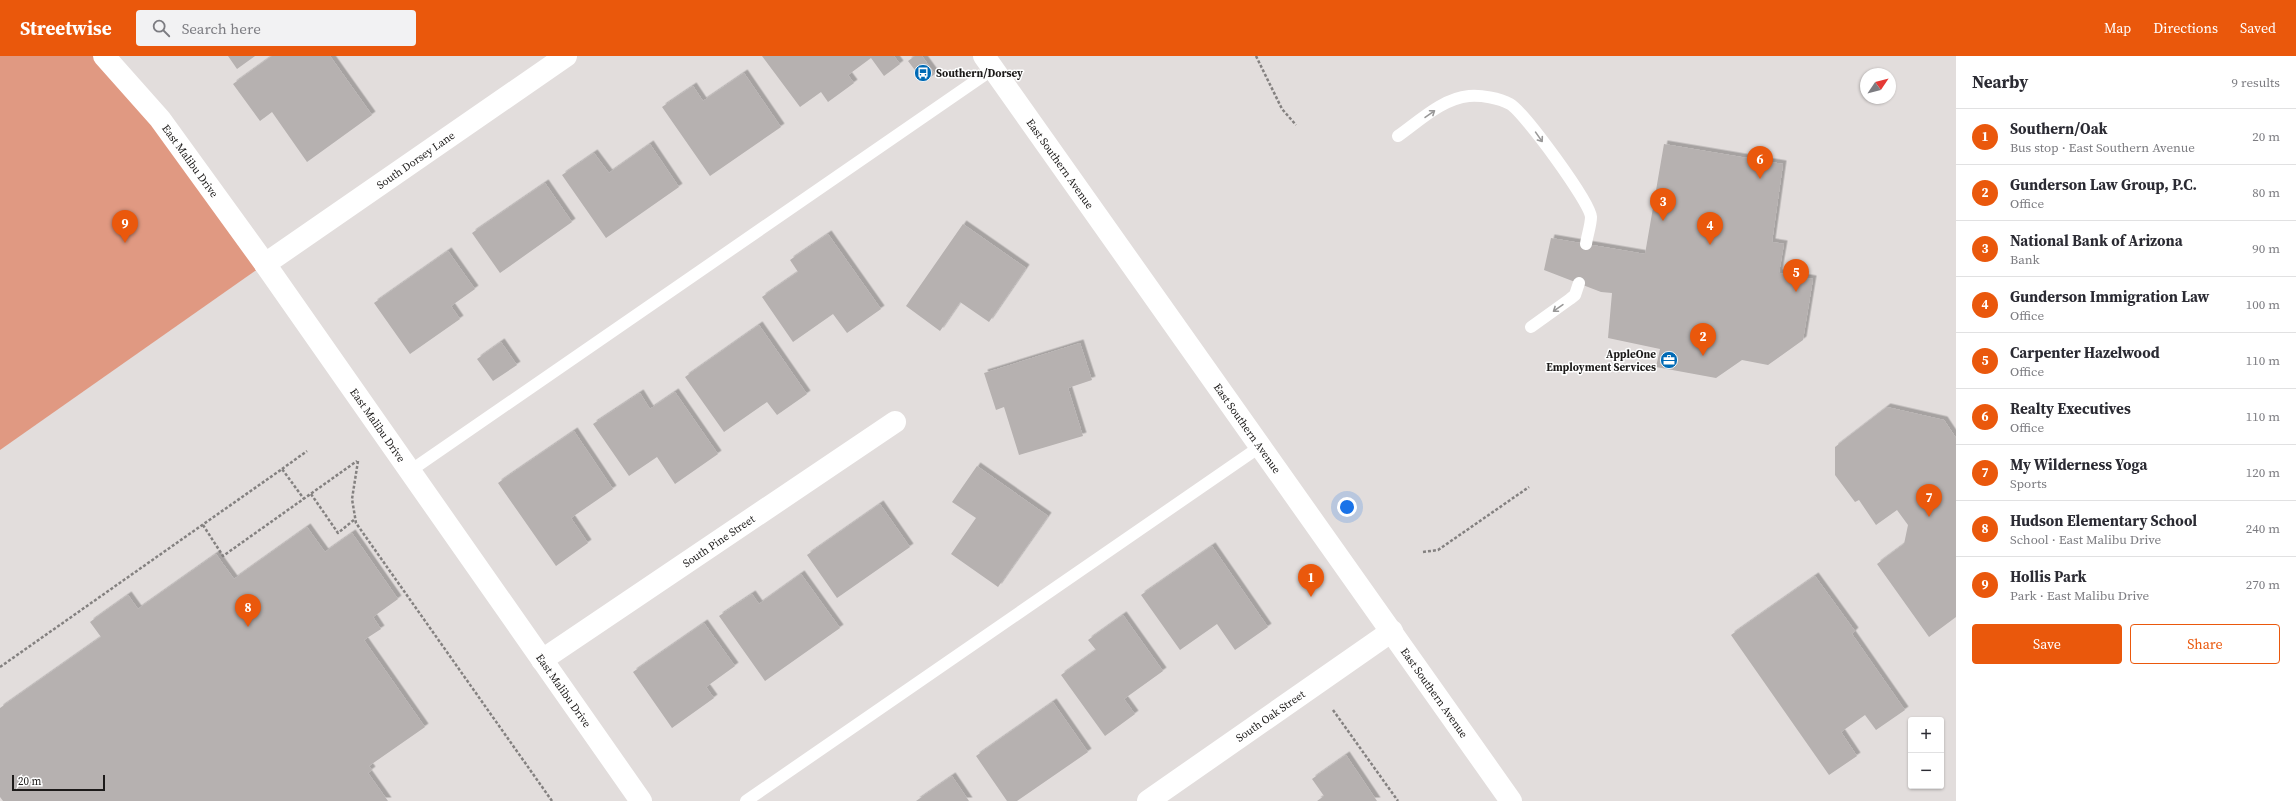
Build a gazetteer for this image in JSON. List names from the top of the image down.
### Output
{
  "streets": {
    "street": [
      "South Dorsey Lane",
      "East Malibu Drive",
      "East Southern Avenue",
      "South Pine Street",
      "South Oak Street"
    ]
  },
  "crossings": [
    ["South Dorsey Lane", "East Malibu Drive"],
    ["East Malibu Drive", "South Pine Street"],
    ["East Southern Avenue", "South Oak Street"]
  ],
  "places": {
    "bus stop": ["Southern/Dorsey"],
    "office": ["AppleOne Employment Services"]
  },
  "scale_bar": "20 m",
  "north": "top right",
  "page": {
    "header": "Streetwise",
    "search": "Search here",
    "nav": ["Map", "Directions", "Saved"],
    "heading": ["Nearby", "9 results"],
    "list": [
      {
        "mark": "1",
        "name": "Southern/Oak",
        "note": "Bus stop · East Southern Avenue",
        "value": "20 m"
      },
      {
        "mark": "2",
        "name": "Gunderson Law Group, P.C.",
        "note": "Office",
        "value": "80 m"
      },
      {
        "mark": "3",
        "name": "National Bank of Arizona",
        "note": "Bank",
        "value": "90 m"
      },
      {
        "mark": "4",
        "name": "Gunderson Immigration Law",
        "note": "Office",
        "value": "100 m"
      },
      {
        "mark": "5",
        "name": "Carpenter Hazelwood",
        "note": "Office",
        "value": "110 m"
      },
      {
        "mark": "6",
        "name": "Realty Executives",
        "note": "Office",
        "value": "110 m"
      },
      {
        "mark": "7",
        "name": "My Wilderness Yoga",
        "note": "Sports",
        "value": "120 m"
      },
      {
        "mark": "8",
        "name": "Hudson Elementary School",
        "note": "School · East Malibu Drive",
        "value": "240 m"
      },
      {
        "mark": "9",
        "name": "Hollis Park",
        "note": "Park · East Malibu Drive",
        "value": "270 m"
      }
    ],
    "pins": [
      "6",
      "3",
      "9",
      "4",
      "5",
      "2",
      "7",
      "1",
      "8"
    ],
    "buttons": ["Save", "Share"],
    "map_buttons": ["+", "−"],
    "scale": "20 m"
  }
}
